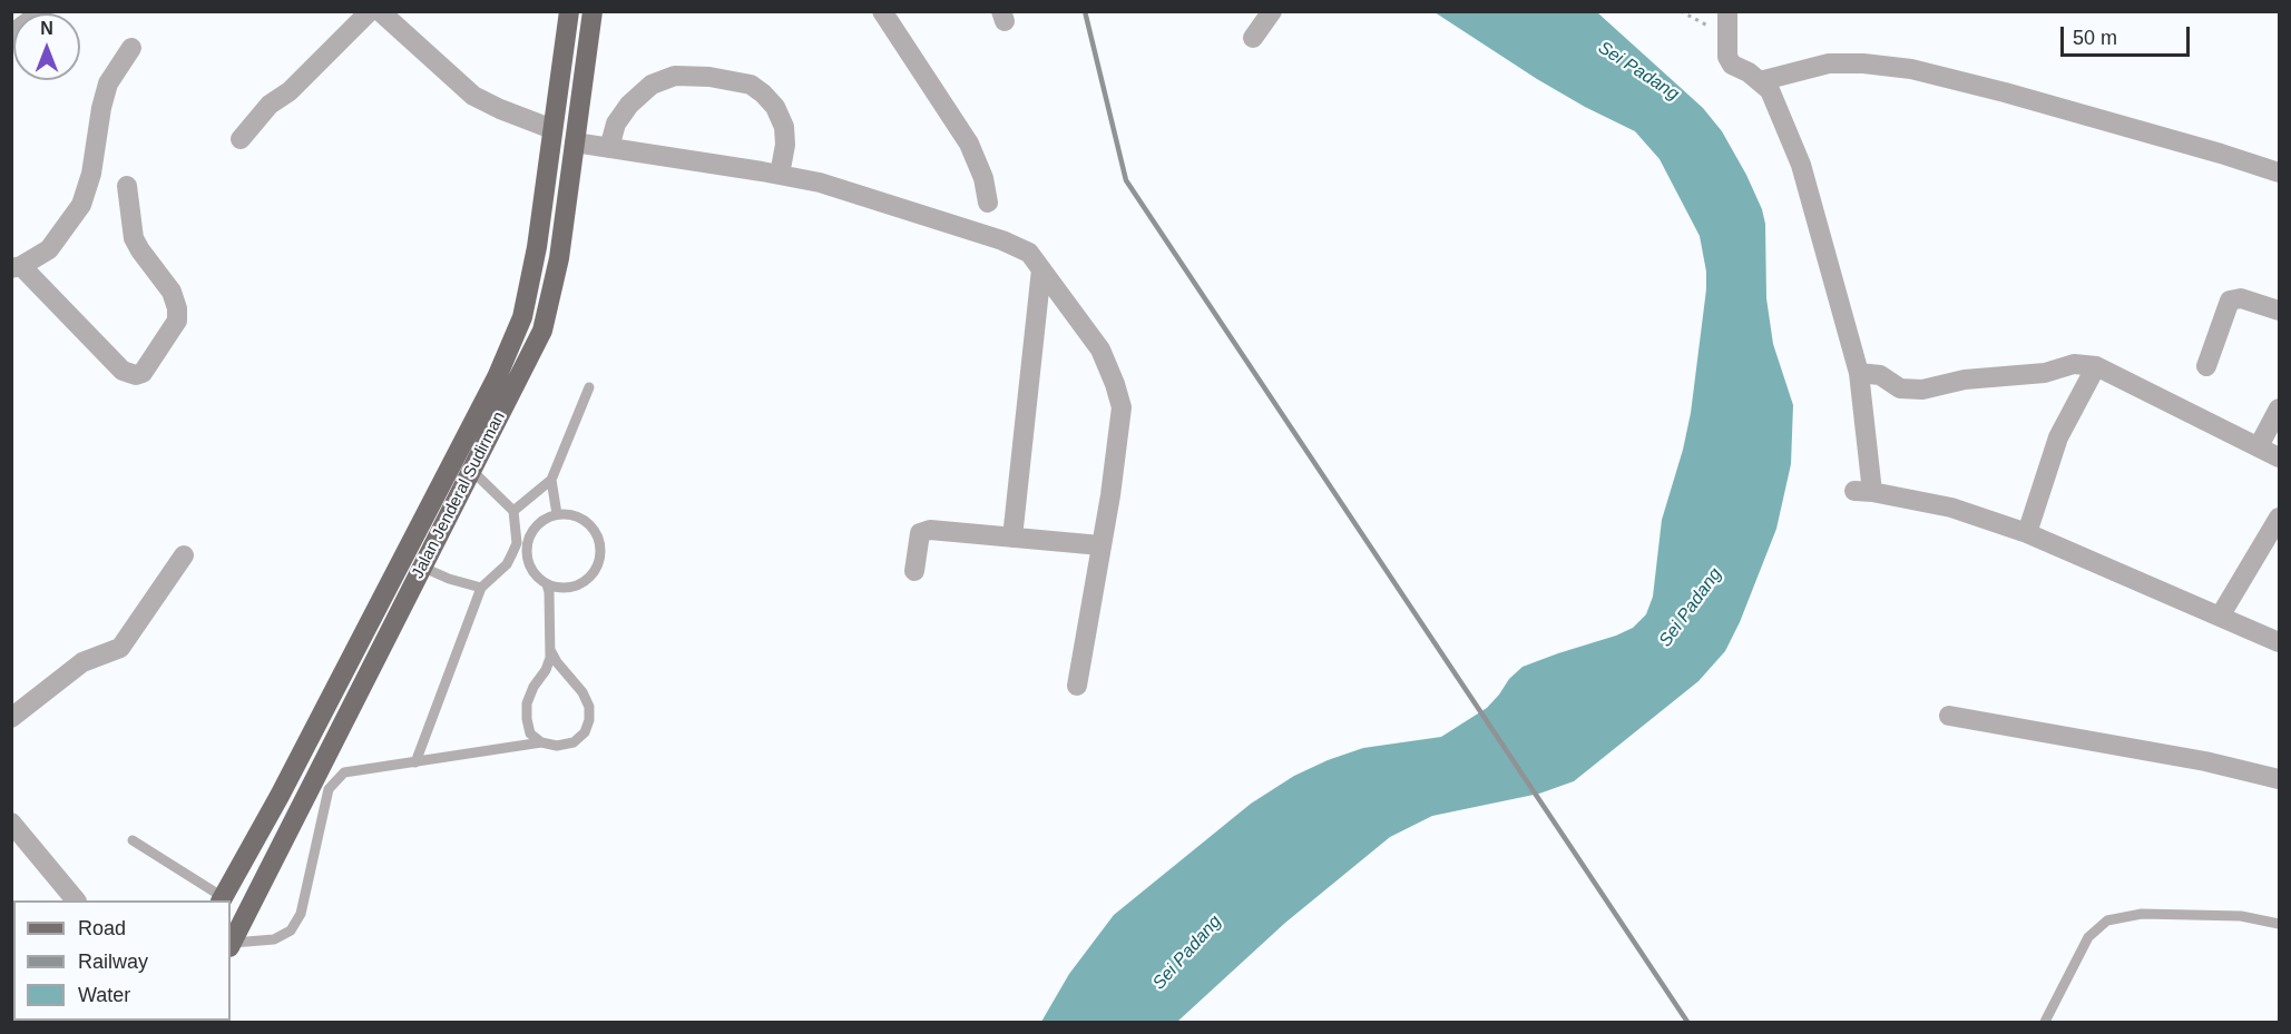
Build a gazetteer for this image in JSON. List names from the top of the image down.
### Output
{
  "streets": {
    "main road": ["Jalan Jenderal Sudirman"]
  },
  "water": ["Sei Padang"],
  "legend": ["Road", "Railway", "Water"],
  "scale_bar": "50 m",
  "north": "top"
}
